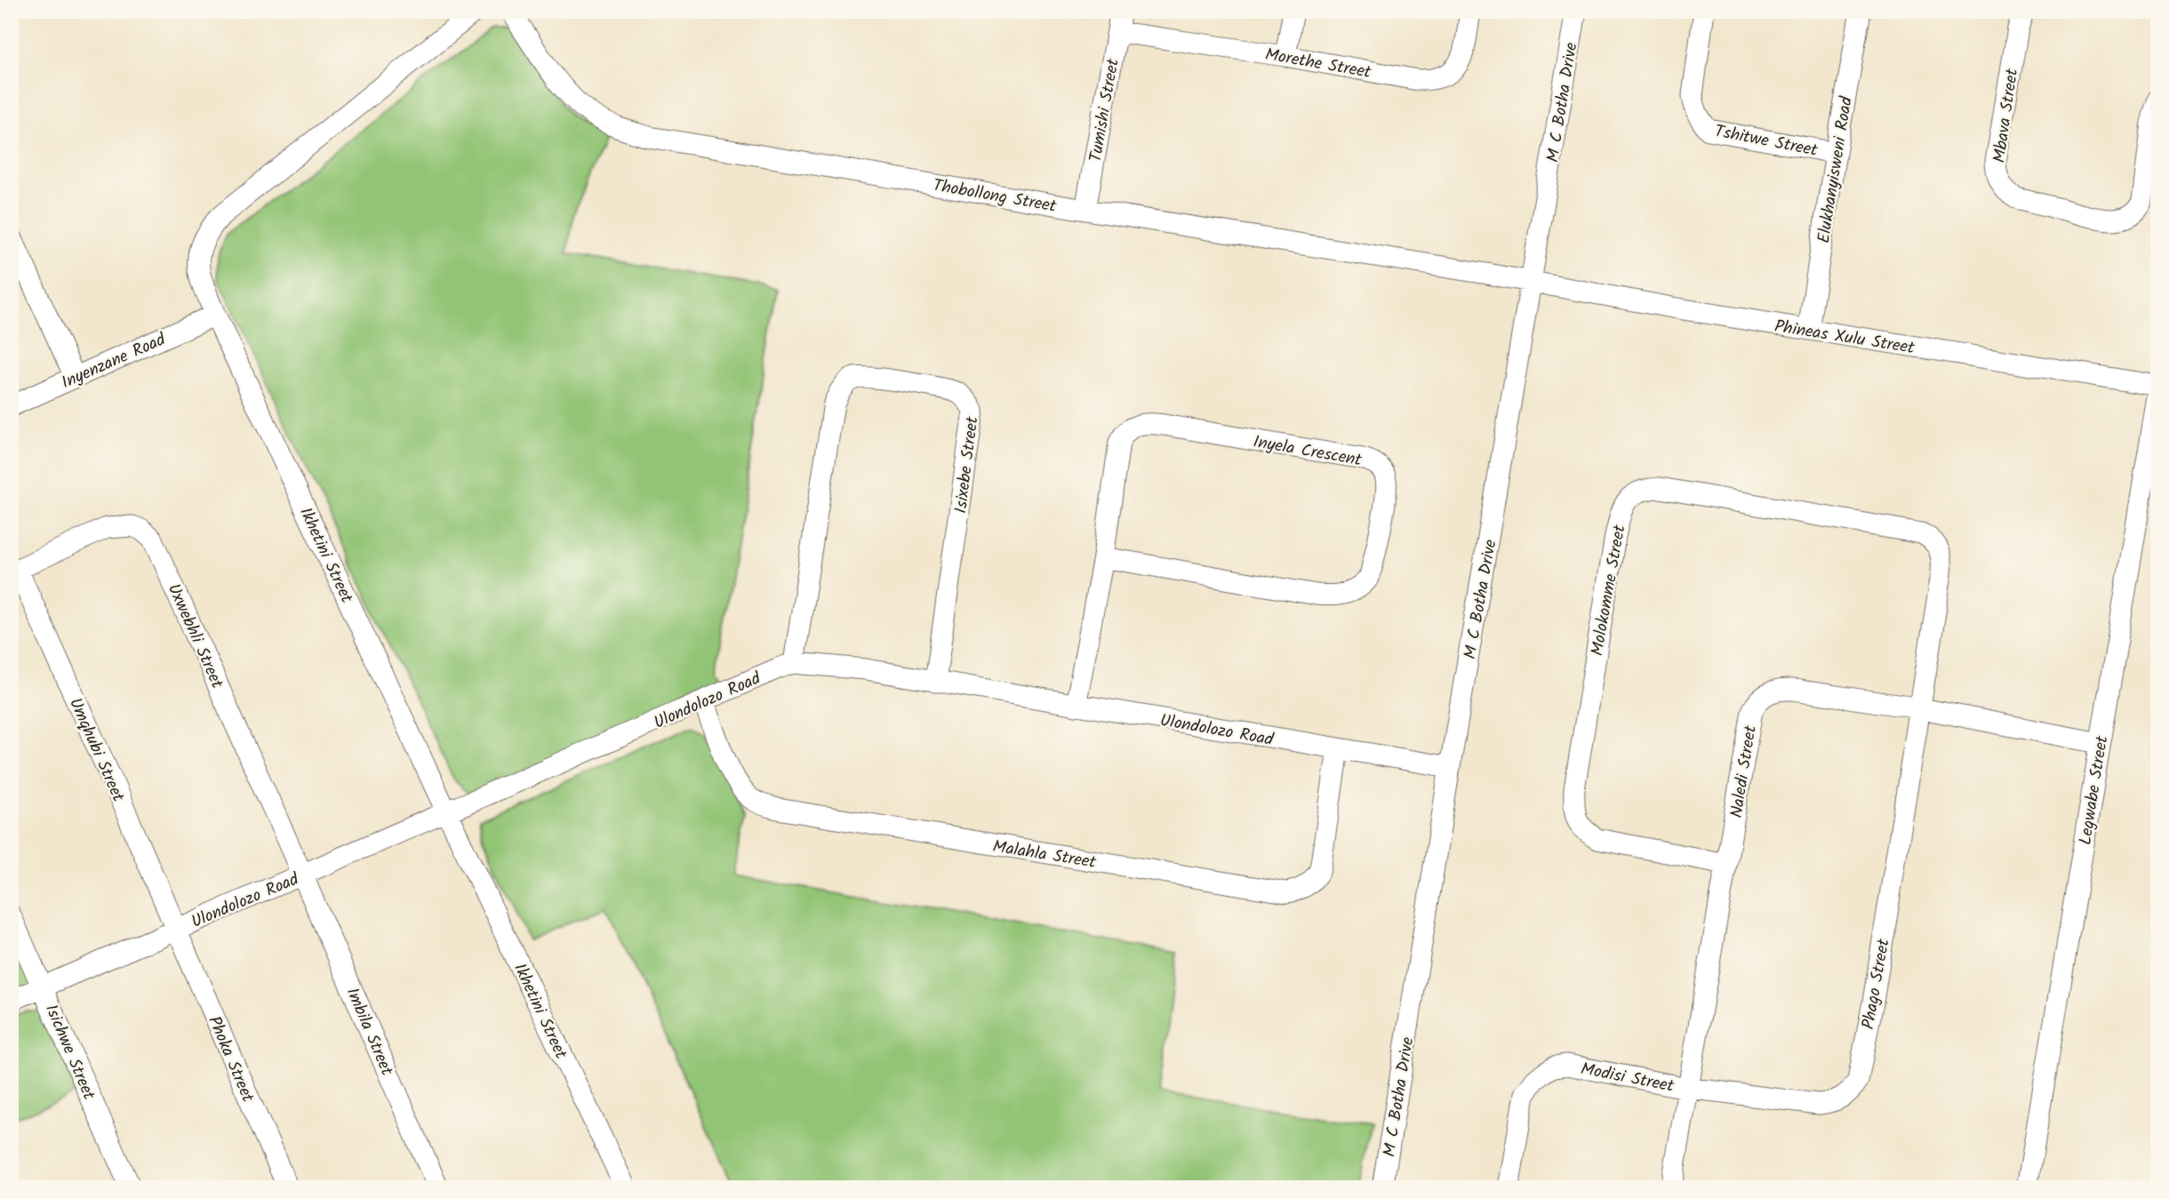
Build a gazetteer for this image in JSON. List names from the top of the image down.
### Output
{
  "streets": {
    "street": [
      "Morethe Street",
      "M C Botha Drive",
      "Tumishi Street",
      "Mbava Street",
      "Tshitwe Street",
      "Elukhanyisweni Road",
      "Thobollong Street",
      "Phineas Xulu Street",
      "Inyenzane Road",
      "Inyela Crescent",
      "Isixebe Street",
      "Ikhetini Street",
      "Molokomme Street",
      "Uxwebhli Street",
      "Ulondolozo Road",
      "Umqhubi Street",
      "Naledi Street",
      "Legwabe Street",
      "Malahla Street",
      "Phago Street",
      "Imbila Street",
      "Isichwe Street",
      "Phoka Street",
      "Modisi Street"
    ]
  },
  "crossings": [
    ["Morethe Street", "Tumishi Street"],
    ["M C Botha Drive", "Thobollong Street"],
    ["M C Botha Drive", "Phineas Xulu Street"],
    ["M C Botha Drive", "Ulondolozo Road"],
    ["Tumishi Street", "Thobollong Street"],
    ["Tshitwe Street", "Elukhanyisweni Road"],
    ["Elukhanyisweni Road", "Phineas Xulu Street"],
    ["Thobollong Street", "Phineas Xulu Street"],
    ["Inyenzane Road", "Ikhetini Street"],
    ["Inyela Crescent", "Ulondolozo Road"],
    ["Isixebe Street", "Ulondolozo Road"],
    ["Ikhetini Street", "Ulondolozo Road"],
    ["Molokomme Street", "Naledi Street"],
    ["Molokomme Street", "Phago Street"],
    ["Uxwebhli Street", "Ulondolozo Road"],
    ["Uxwebhli Street", "Umqhubi Street"],
    ["Uxwebhli Street", "Imbila Street"],
    ["Ulondolozo Road", "Umqhubi Street"],
    ["Ulondolozo Road", "Malahla Street"],
    ["Ulondolozo Road", "Imbila Street"],
    ["Ulondolozo Road", "Isichwe Street"],
    ["Ulondolozo Road", "Phoka Street"],
    ["Umqhubi Street", "Phoka Street"],
    ["Naledi Street", "Legwabe Street"],
    ["Naledi Street", "Phago Street"],
    ["Naledi Street", "Modisi Street"],
    ["Phago Street", "Modisi Street"]
  ]
}
